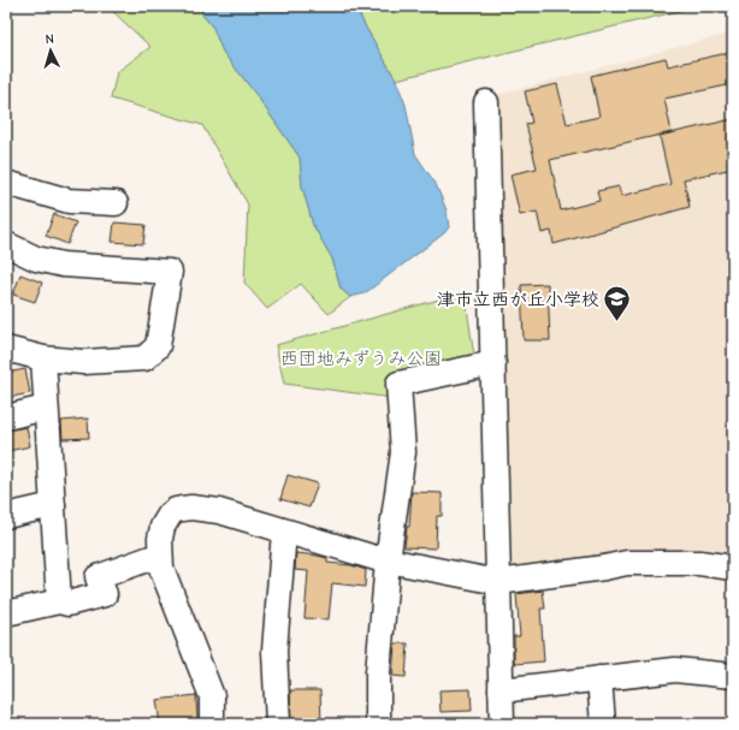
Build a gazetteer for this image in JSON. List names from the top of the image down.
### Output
{
  "parks": ["西団地みずうみ公園"],
  "places": {
    "school or university": ["津市立西が丘小学校"]
  },
  "north": "top"
}
